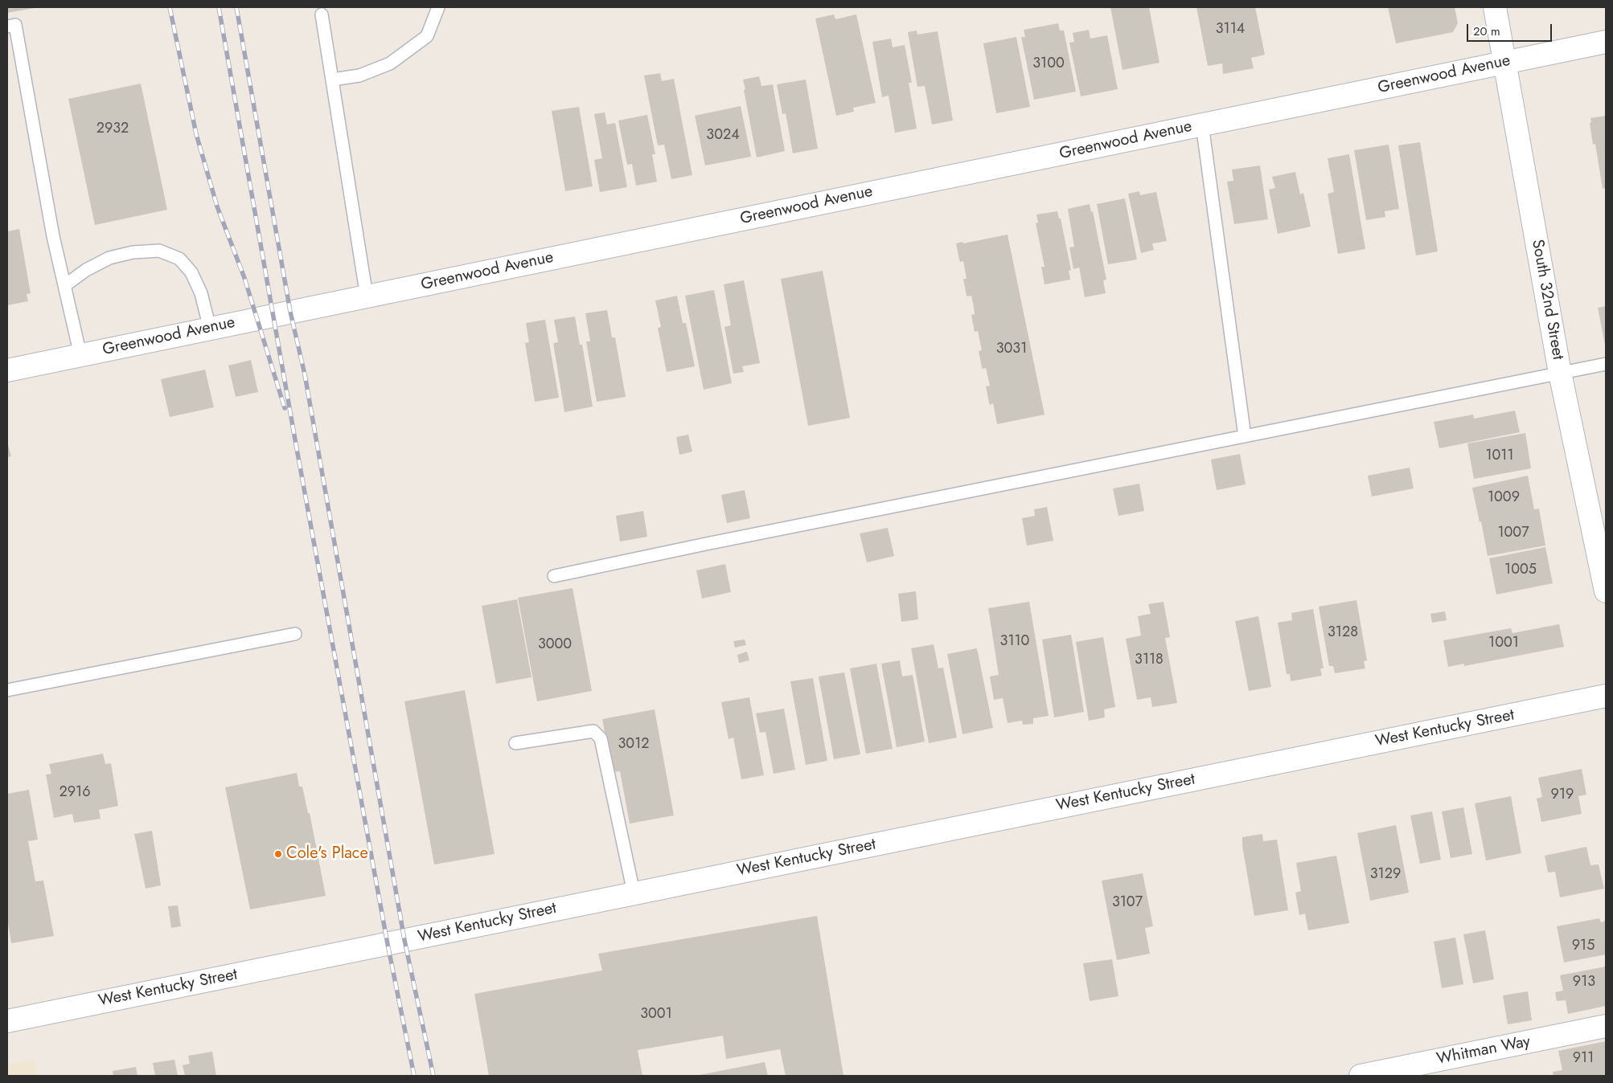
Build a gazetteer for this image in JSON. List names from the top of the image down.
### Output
{
  "streets": {
    "street": [
      "Greenwood Avenue",
      "South 32nd Street",
      "West Kentucky Street",
      "Whitman Way"
    ]
  },
  "crossings": [
    ["Greenwood Avenue", "South 32nd Street"]
  ],
  "places": ["Cole's Place"],
  "house_numbers": [
    "3114",
    "3100",
    "2932",
    "3024",
    "3031",
    "1011",
    "1009",
    "1007",
    "1005",
    "3128",
    "3110",
    "1001",
    "3000",
    "3118",
    "3012",
    "2916",
    "919",
    "3129",
    "3107",
    "915",
    "913",
    "3001",
    "911"
  ],
  "scale_bar": "20 m"
}
